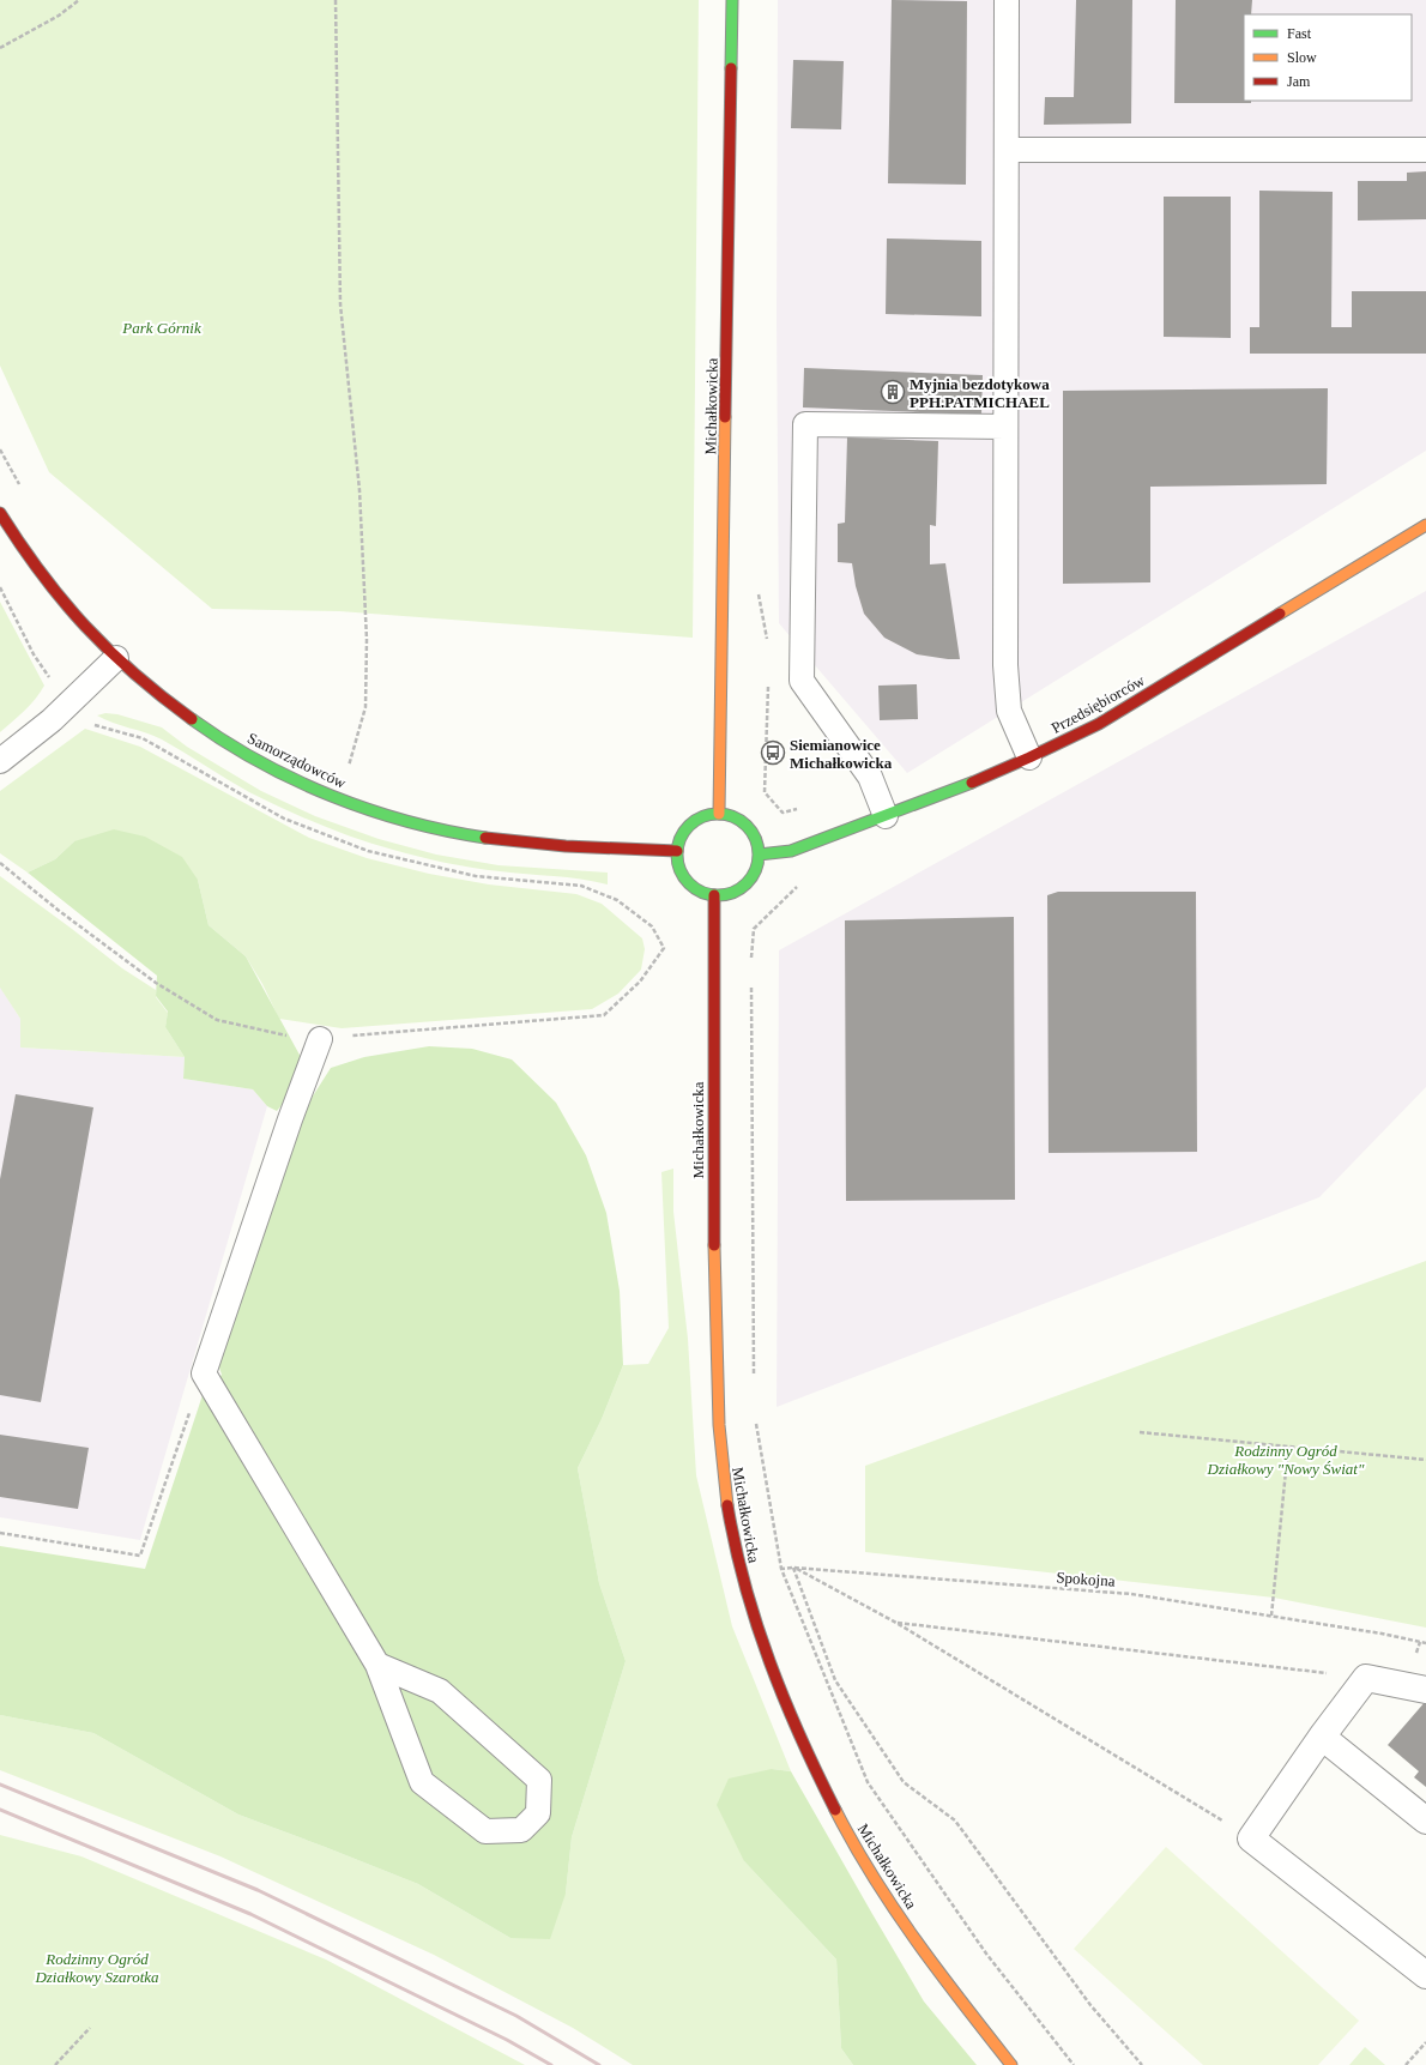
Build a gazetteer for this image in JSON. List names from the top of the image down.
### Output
{
  "streets": {
    "street": ["Michałkowicka", "Przedsiębiorców", "Samorządowców"],
    "path": ["Spokojna"]
  },
  "crossings": [
    ["Michałkowicka", "Przedsiębiorców"],
    ["Michałkowicka", "Samorządowców"],
    ["Michałkowicka", "Spokojna"],
    ["Przedsiębiorców", "Samorządowców"]
  ],
  "parks": ["Park Górnik", "Rodzinny Ogród Działkowy \"Nowy Świat\"", "Rodzinny Ogród Działkowy Szarotka"],
  "places": {
    "building": ["Myjnia bezdotykowa PPH.PATMICHAEL"],
    "bus stop": ["Siemianowice Michałkowicka"]
  },
  "legend": ["Fast", "Slow", "Jam"]
}
